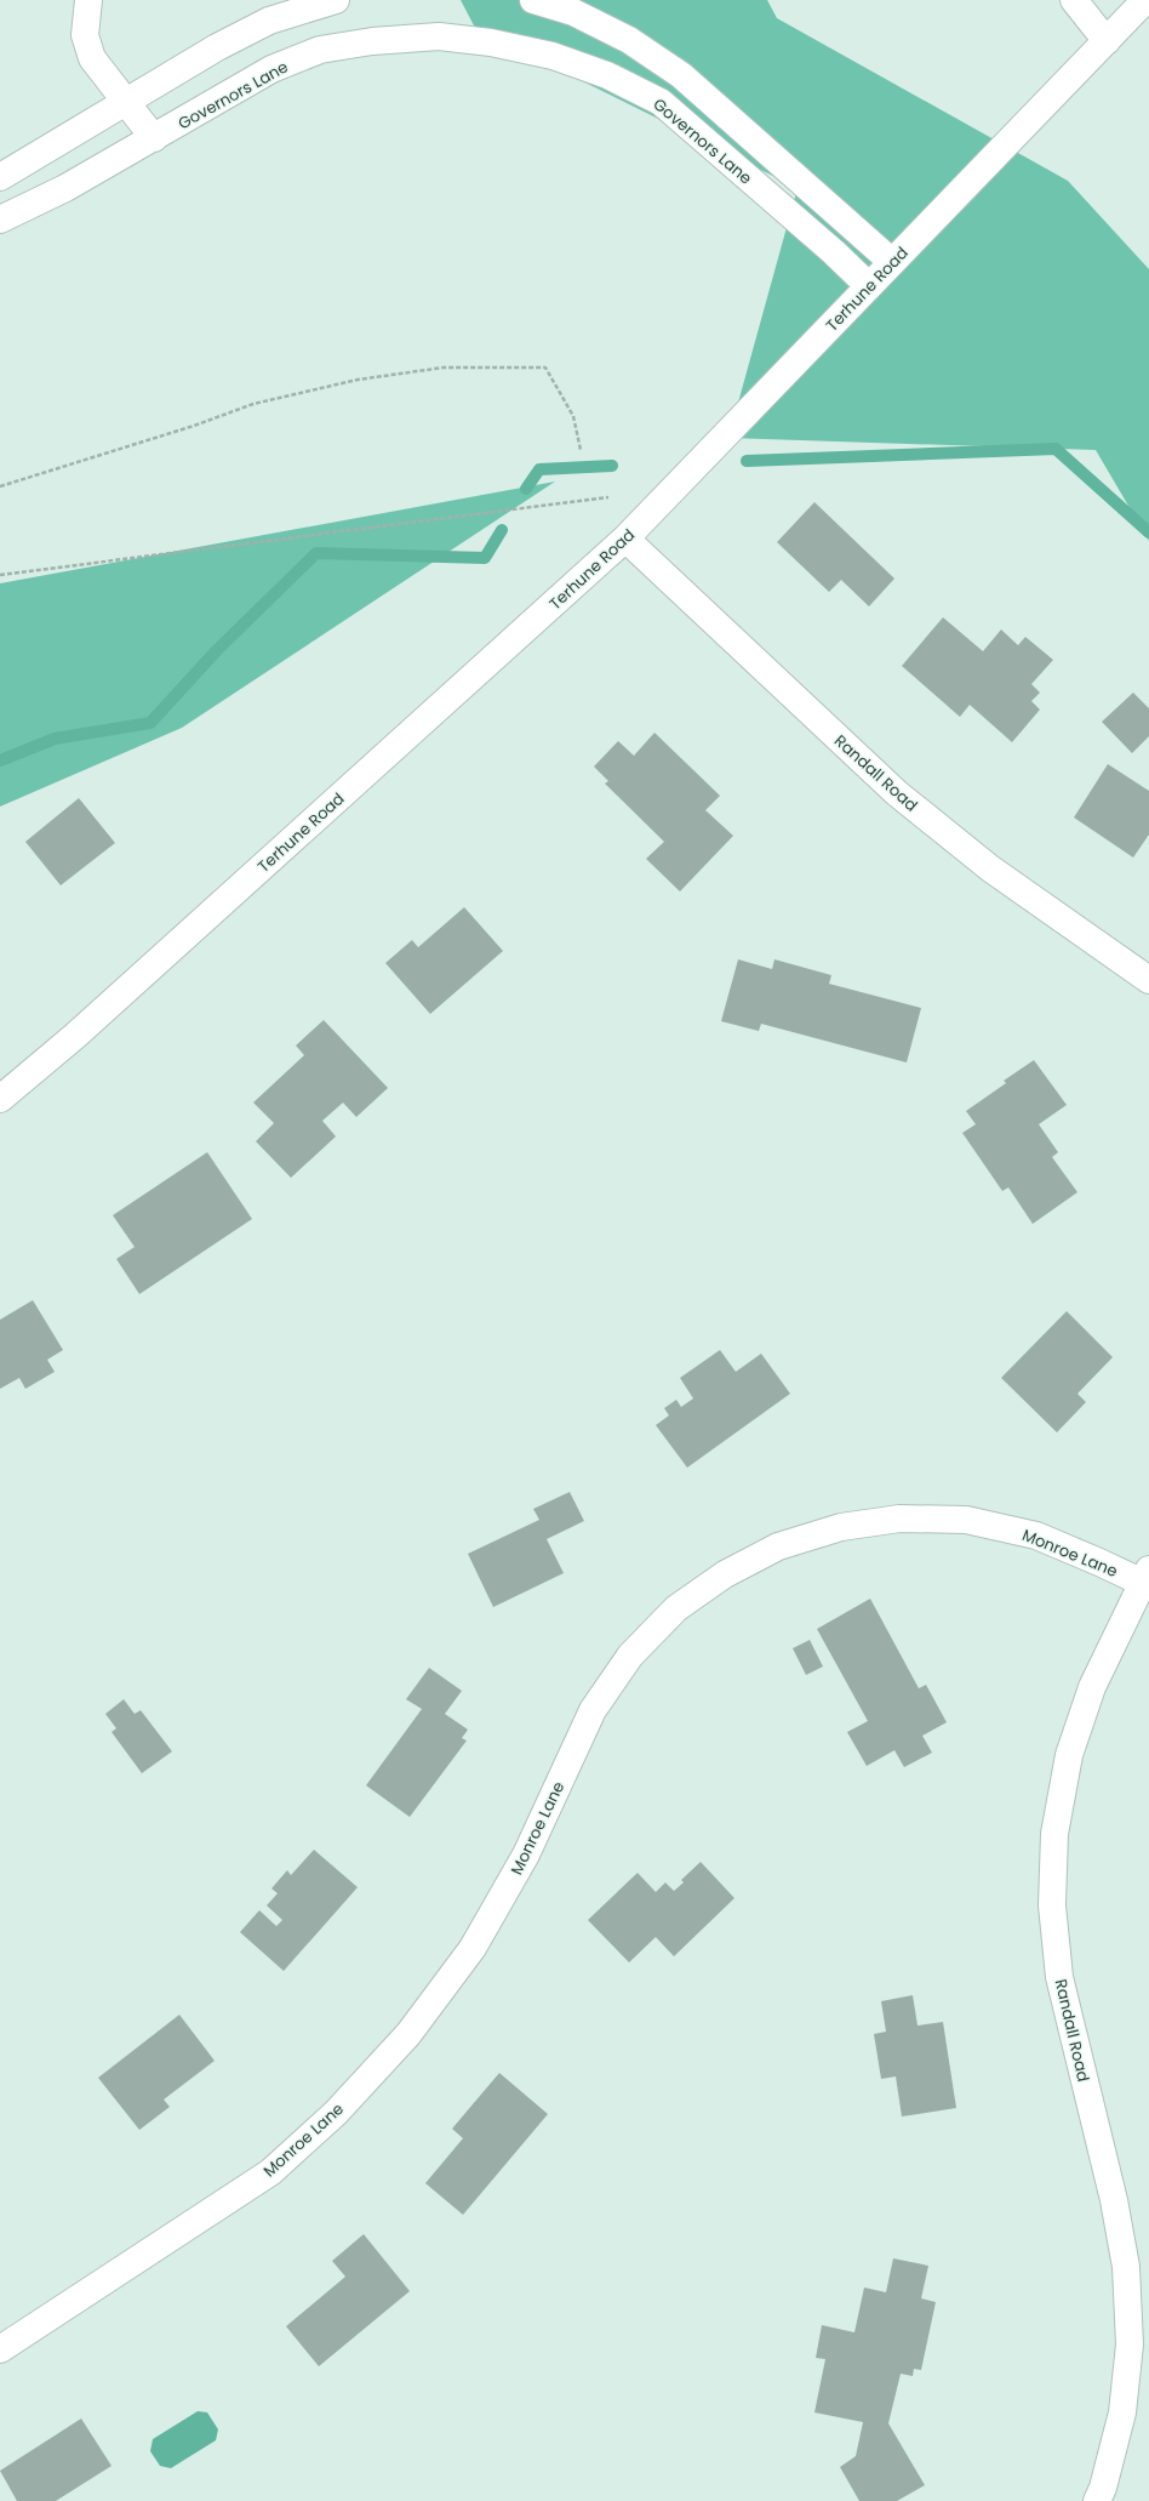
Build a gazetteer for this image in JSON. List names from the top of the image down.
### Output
{
  "streets": {
    "street": [
      "Governors Lane",
      "Terhune Road",
      "Randall Road",
      "Monroe Lane"
    ]
  },
  "crossings": [
    ["Governors Lane", "Terhune Road"],
    ["Terhune Road", "Randall Road"],
    ["Randall Road", "Monroe Lane"]
  ]
}
